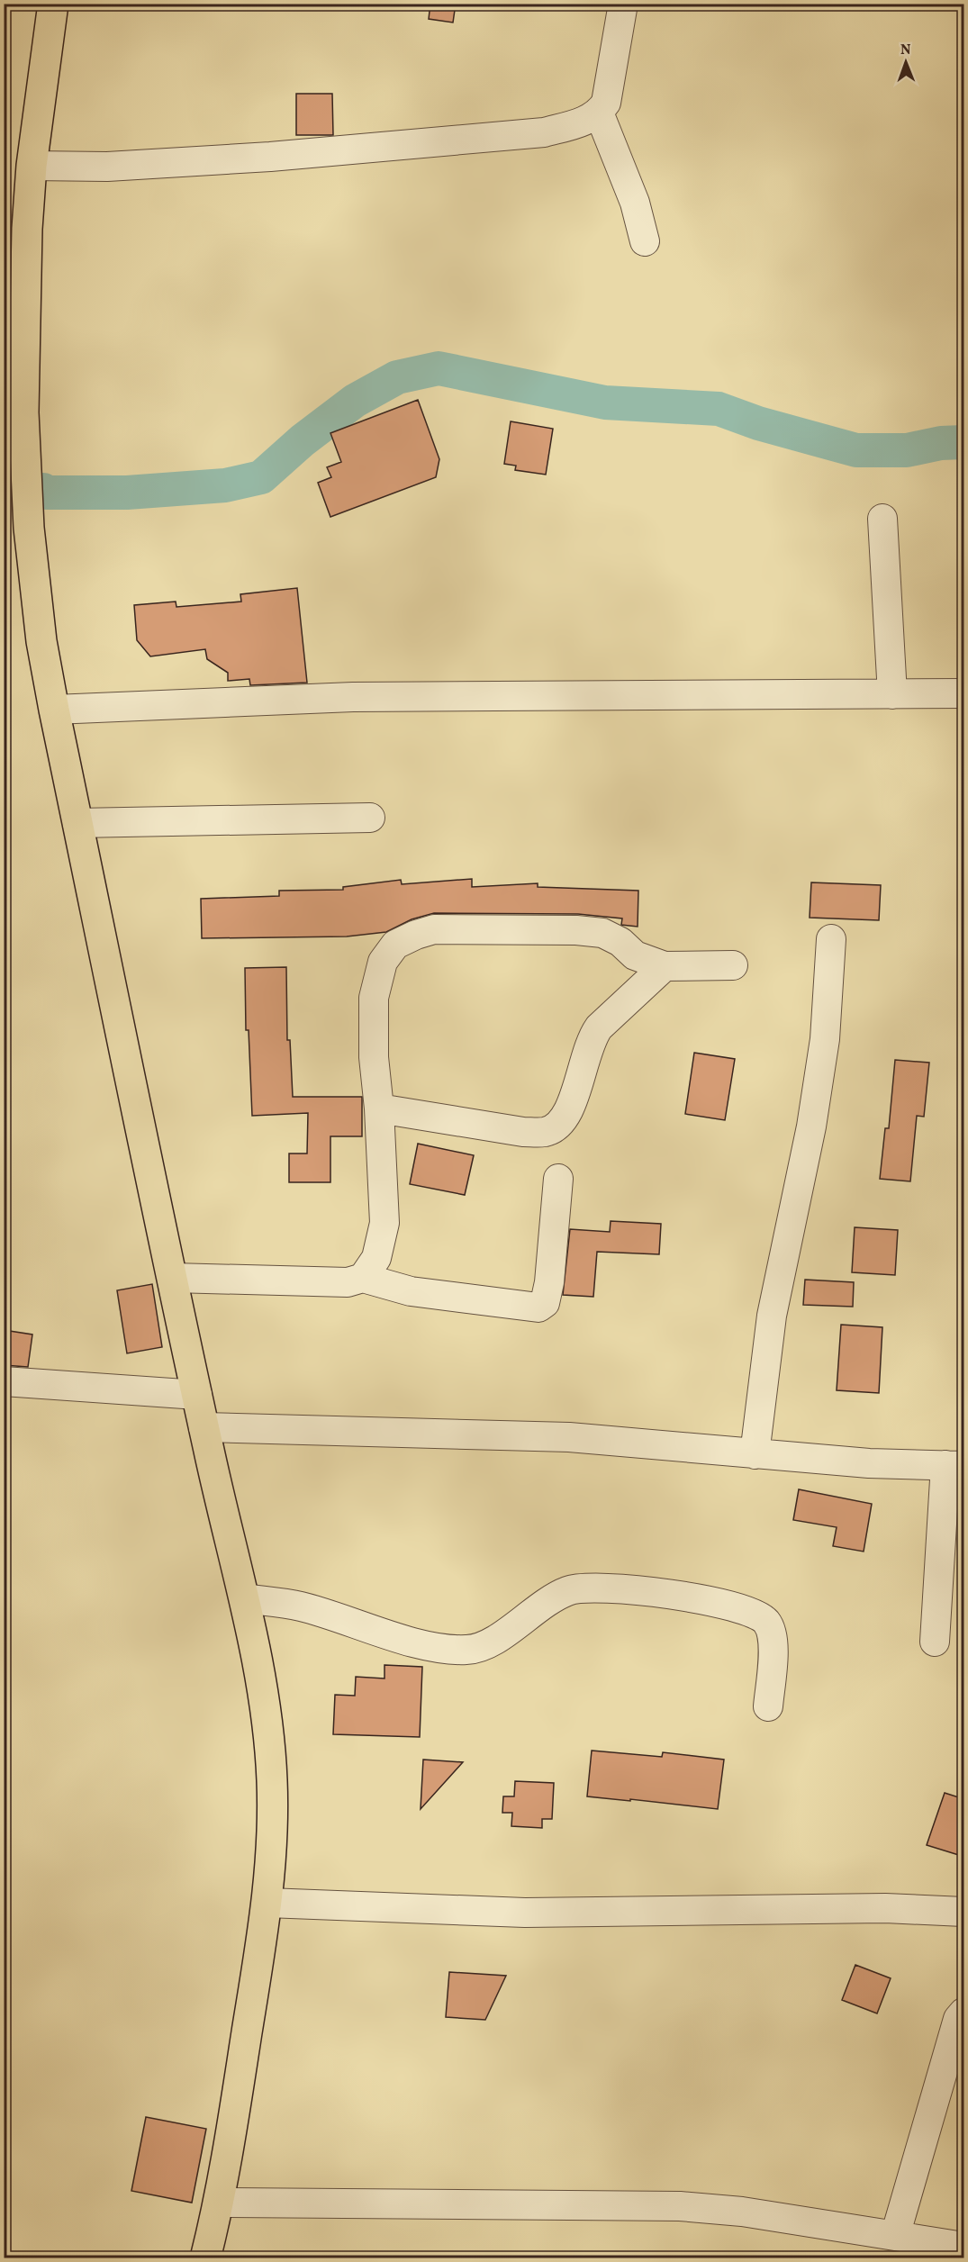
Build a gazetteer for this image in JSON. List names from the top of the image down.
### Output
{
  "north": "top"
}
